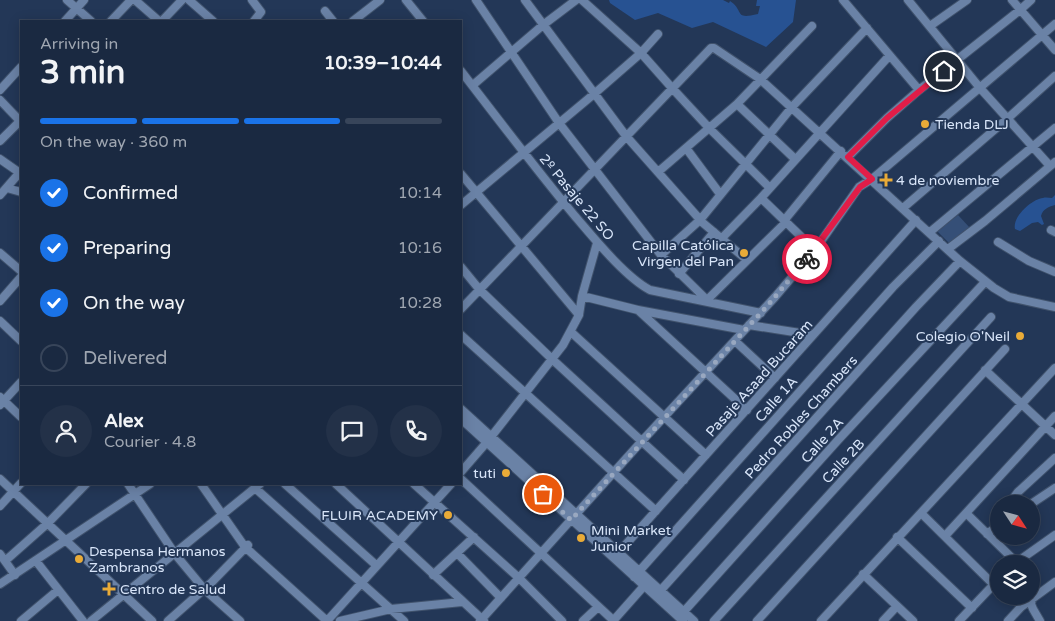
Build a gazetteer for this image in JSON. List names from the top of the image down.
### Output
{
  "streets": {
    "street": [
      "2º Pasaje 22 SO",
      "Pasaje Asaad Bucaram",
      "Calle 1A",
      "Pedro Robles Chambers",
      "Calle 2A",
      "Calle 2B"
    ]
  },
  "places": {
    "other": [
      "Tienda DLJ",
      "Capilla Católica Virgen del Pan",
      "Colegio O'Neil",
      "tuti",
      "FLUIR ACADEMY",
      "Mini Market Junior",
      "Despensa Hermanos Zambranos"
    ],
    "health": ["4 de noviembre", "Centro de Salud"]
  },
  "north": "bottom right",
  "page": {
    "heading": ["3 min", "Arriving in", "10:39–10:44"],
    "panel": ["Alex", "Courier · 4.8"],
    "bar": "On the way · 360 m",
    "list": [
      ["Confirmed", "10:14"],
      ["Preparing", "10:16"],
      ["On the way", "10:28"],
      "Delivered"
    ]
  }
}
